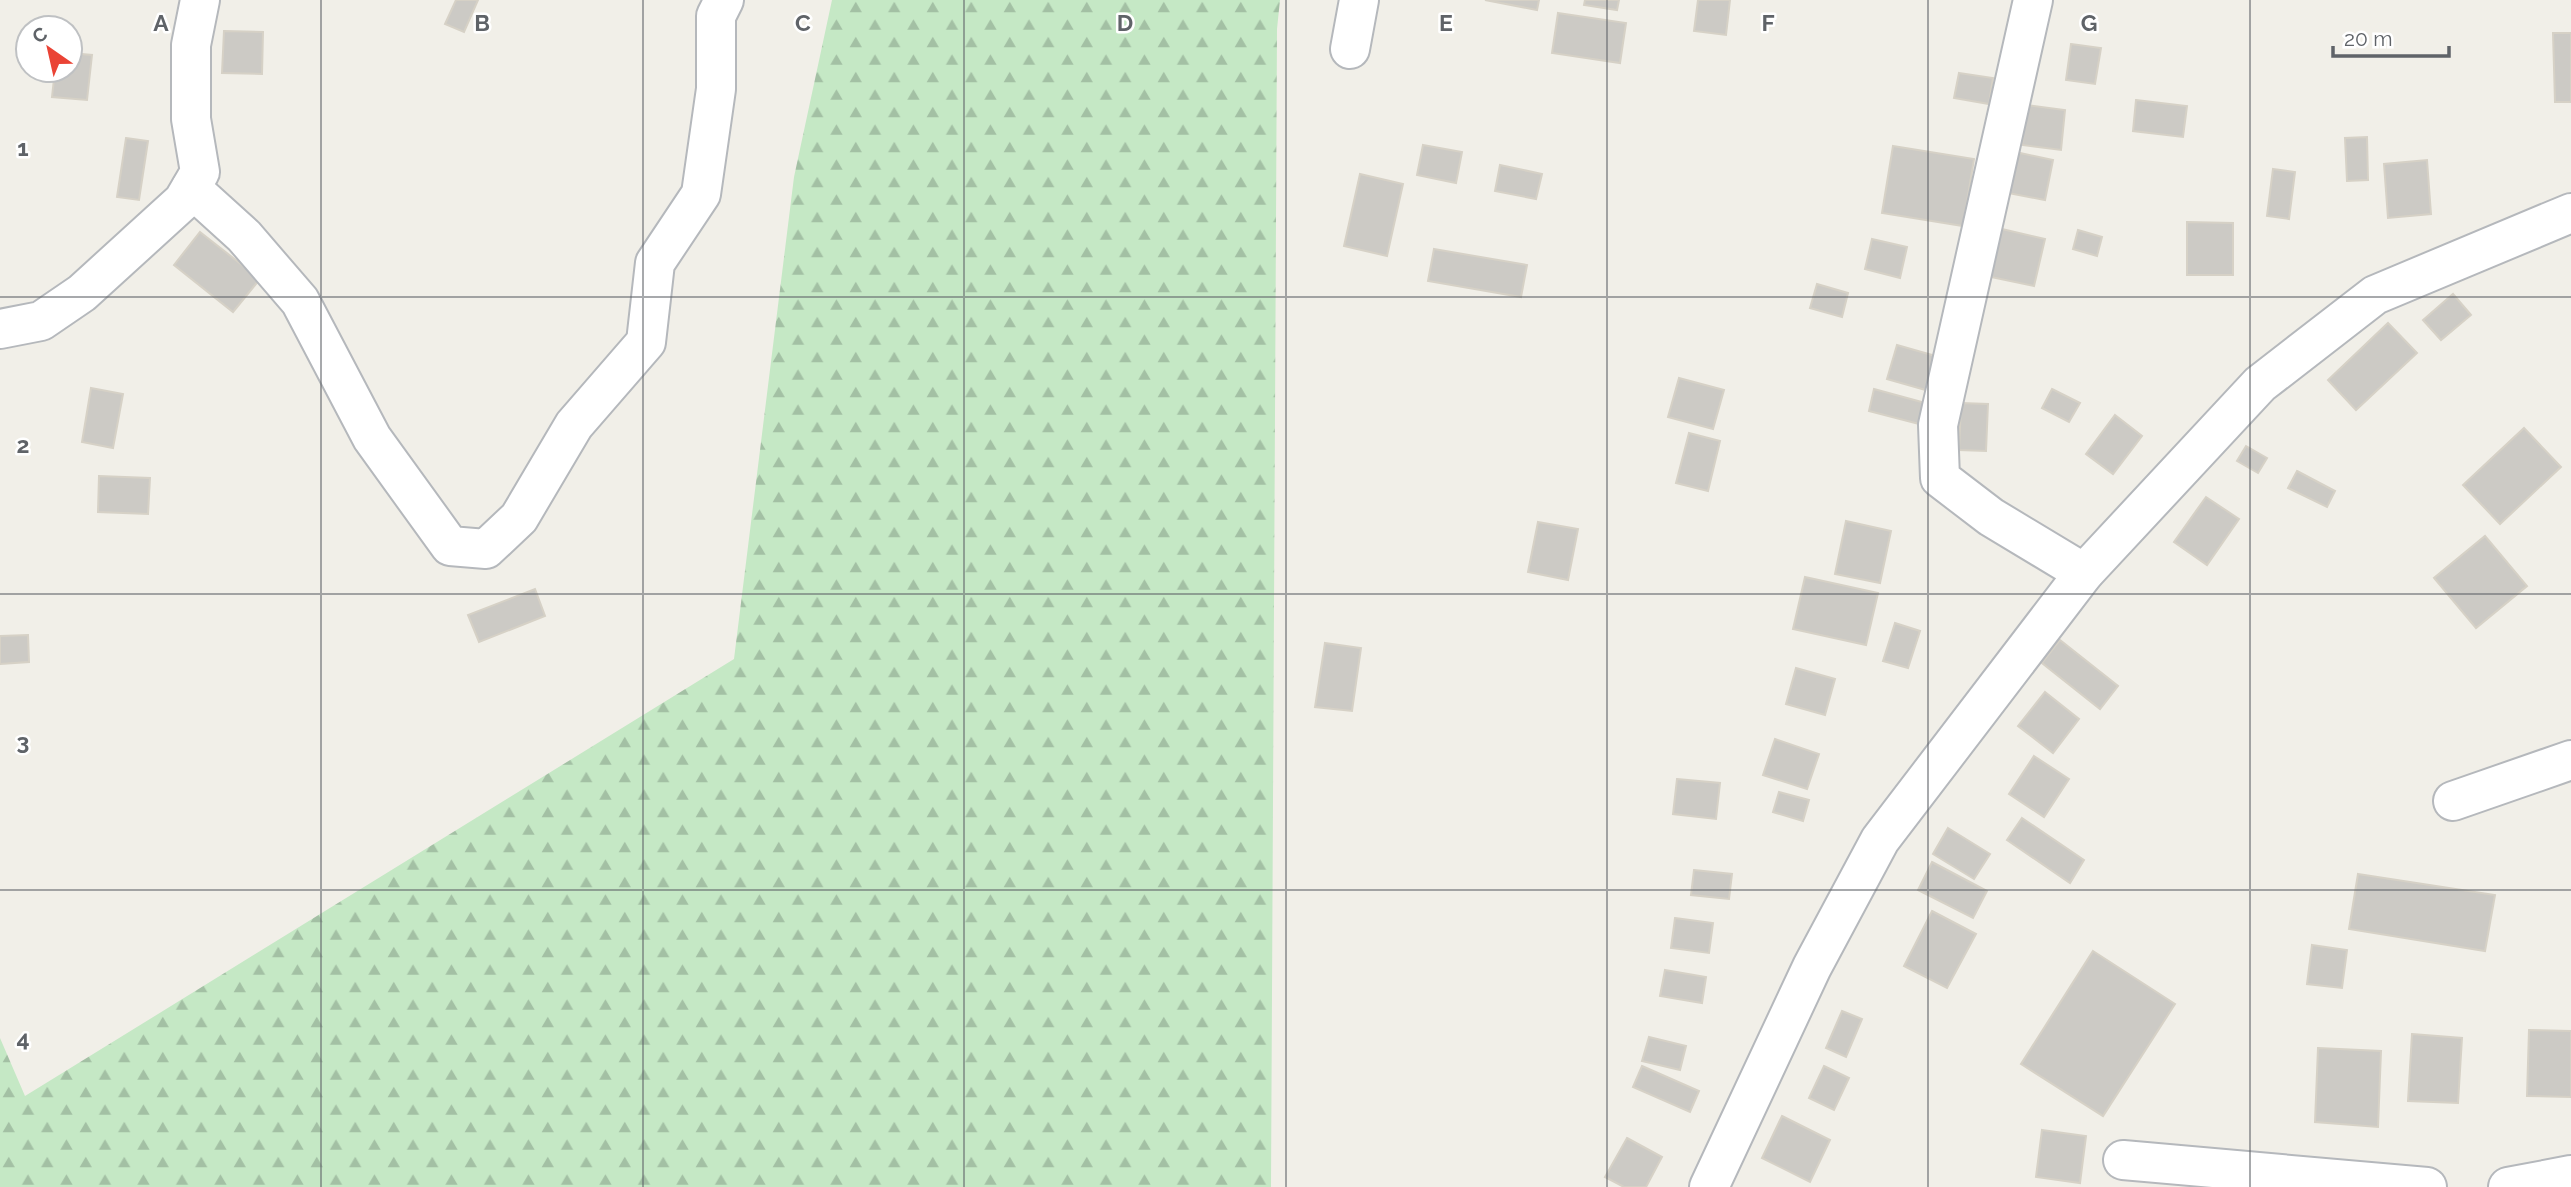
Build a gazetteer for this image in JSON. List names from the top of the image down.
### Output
{
  "scale_bar": "20 m",
  "north": "top left",
  "grid": {
    "columns": [
      "A",
      "B",
      "C",
      "D",
      "E",
      "F",
      "G"
    ],
    "rows": [
      "1",
      "2",
      "3",
      "4"
    ]
  }
}
